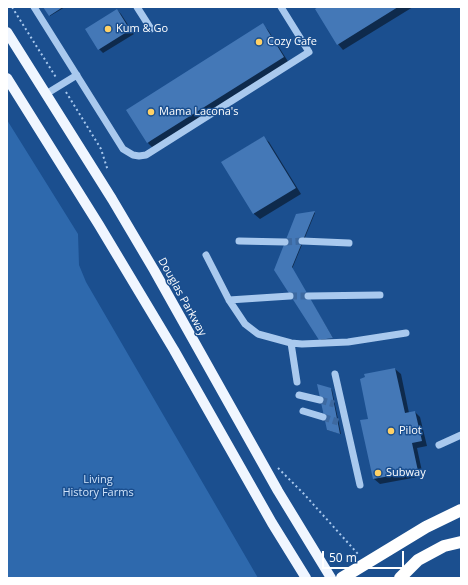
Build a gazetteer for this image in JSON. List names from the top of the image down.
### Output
{
  "streets": {
    "main road": ["Douglas Parkway"]
  },
  "parks": ["Living History Farms"],
  "places": [
    "Kum & Go",
    "Cozy Cafe",
    "Mama Lacona's",
    "Pilot",
    "Subway"
  ],
  "scale_bar": "50 m"
}
